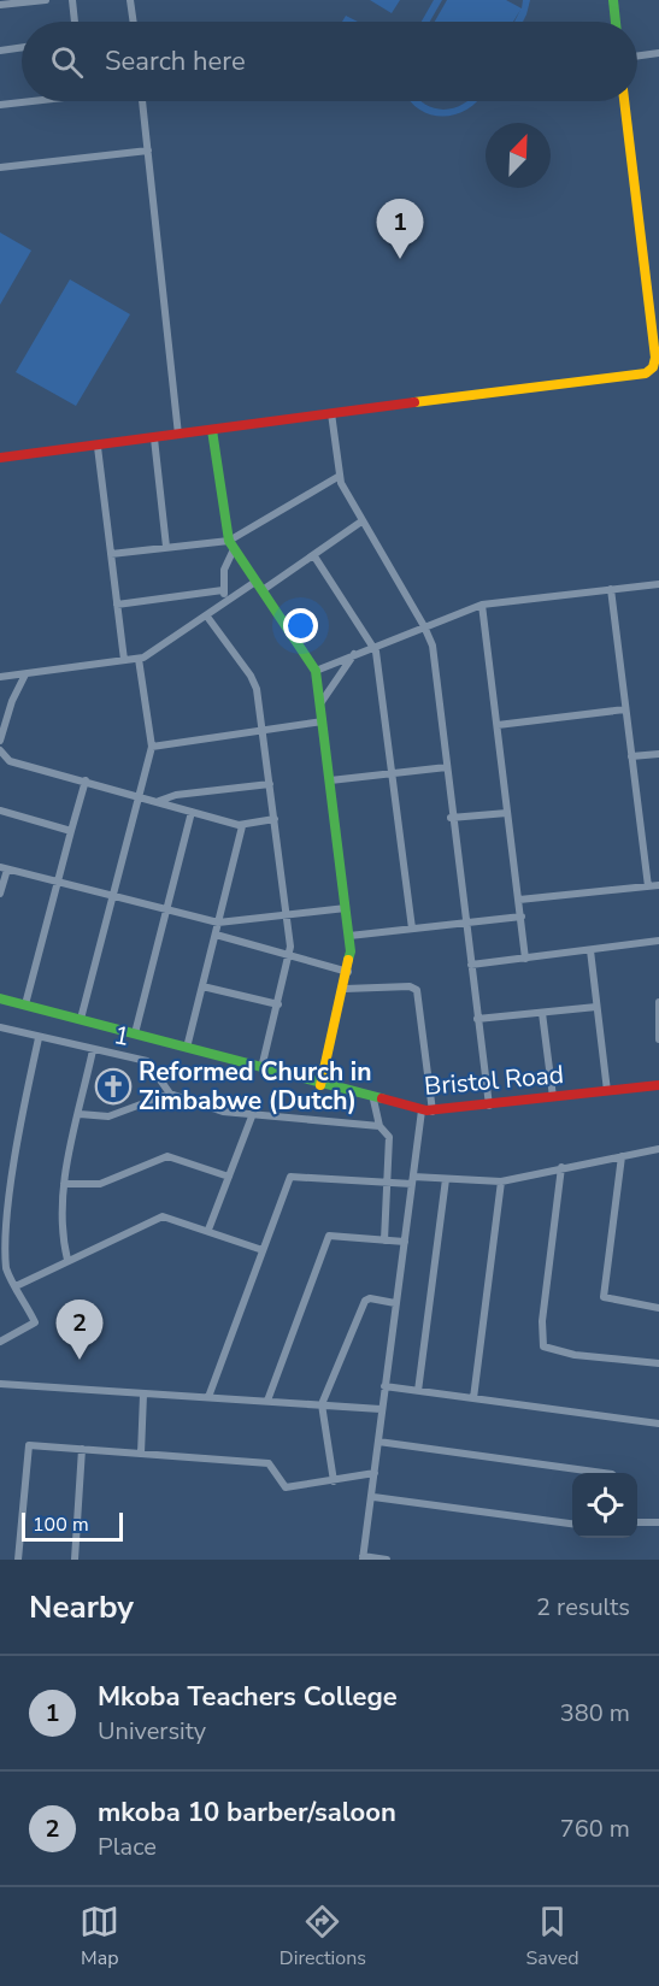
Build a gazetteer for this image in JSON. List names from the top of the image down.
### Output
{
  "streets": {
    "street": ["1", "Bristol Road"]
  },
  "places": {
    "church": ["Reformed Church in Zimbabwe (Dutch)"]
  },
  "scale_bar": "100 m",
  "north": "top right",
  "page": {
    "search": "Search here",
    "pins": ["1", "2"],
    "scale": "100 m",
    "heading": ["Nearby", "2 results"],
    "list": [
      {
        "mark": "1",
        "name": "Mkoba Teachers College",
        "note": "University",
        "value": "380 m"
      },
      {
        "mark": "2",
        "name": "mkoba 10 barber/saloon",
        "note": "Place",
        "value": "760 m"
      }
    ],
    "nav": ["Map", "Directions", "Saved"]
  }
}
